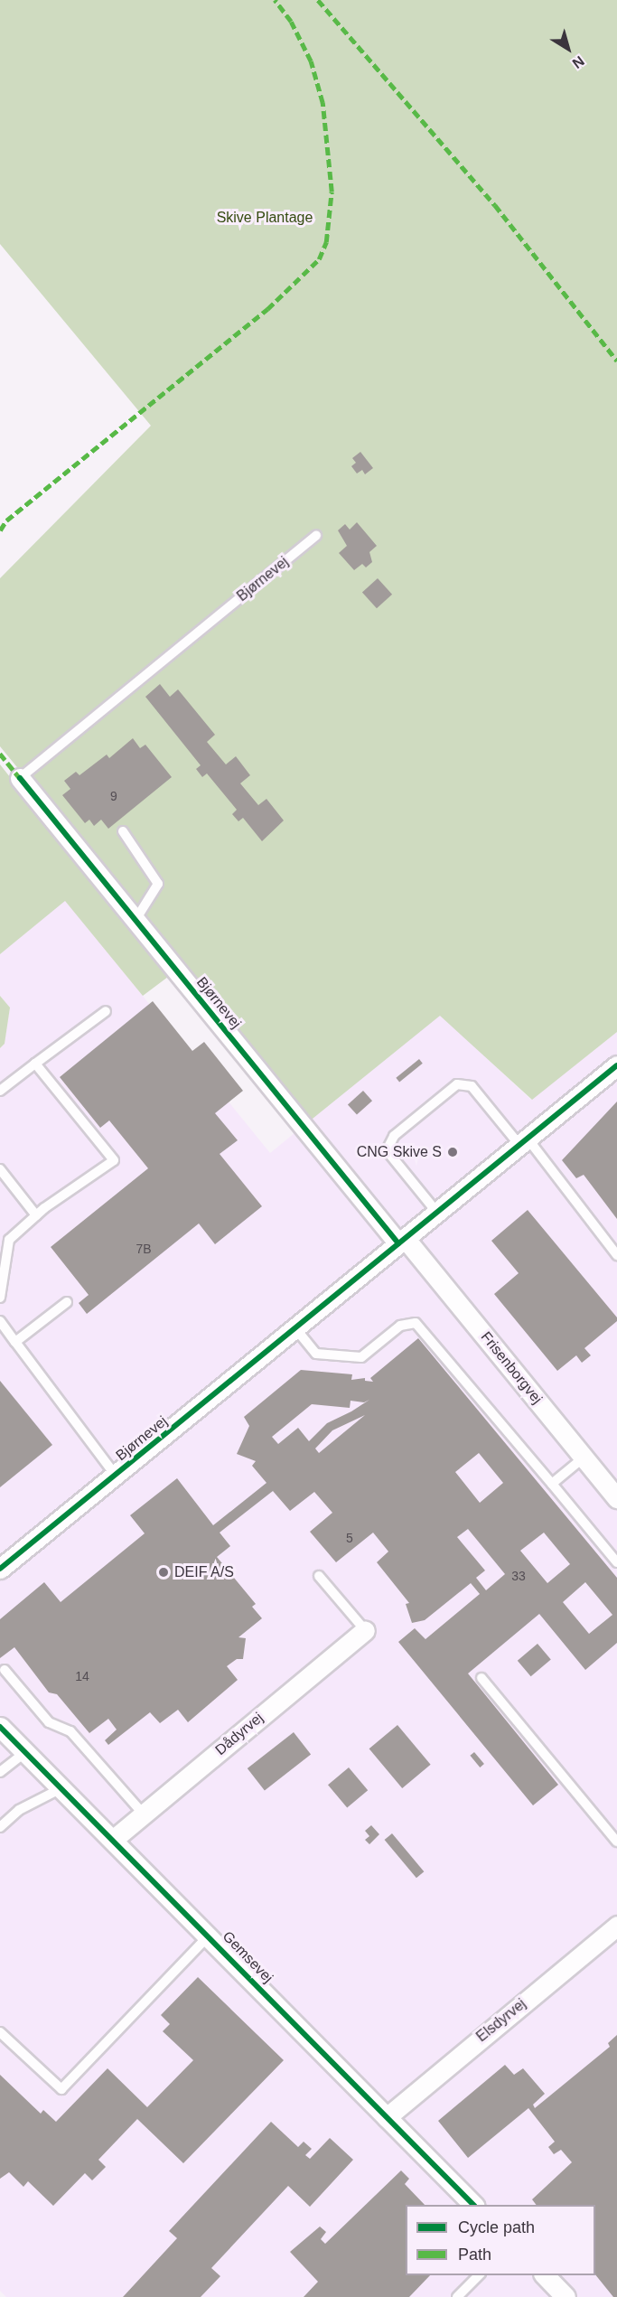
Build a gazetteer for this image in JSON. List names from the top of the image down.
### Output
{
  "streets": {
    "street": [
      "Bjørnevej",
      "Frisenborgvej",
      "Dådyrvej",
      "Gemsevej",
      "Elsdyrvej"
    ]
  },
  "crossings": [
    ["Bjørnevej", "Frisenborgvej"],
    ["Dådyrvej", "Gemsevej"],
    ["Gemsevej", "Elsdyrvej"]
  ],
  "parks": ["Skive Plantage"],
  "places": ["CNG Skive S", "DEIF A/S"],
  "house_numbers": [
    "9",
    "7B",
    "5",
    "33",
    "14"
  ],
  "legend": ["Cycle path", "Path"],
  "north": "bottom right"
}
